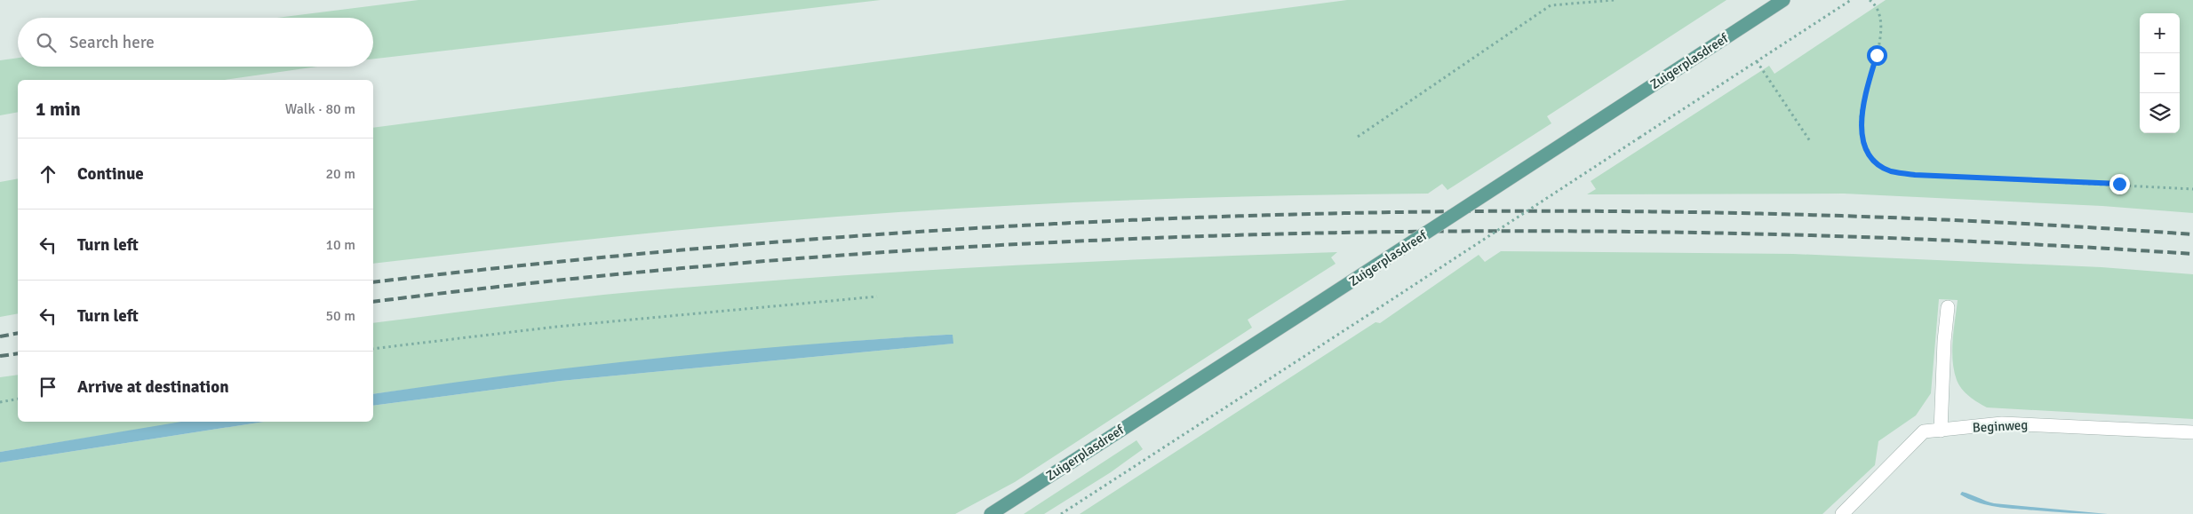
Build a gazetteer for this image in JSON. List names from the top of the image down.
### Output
{
  "streets": {
    "main road": ["Zuigerplasdreef"],
    "lane": ["Beginweg"]
  },
  "page": {
    "map_buttons": ["+", "−"],
    "search": "Search here",
    "heading": ["1 min", "Walk · 80 m"],
    "list": [
      ["Continue", "20 m"],
      ["Turn left", "10 m"],
      ["Turn left", "50 m"],
      "Arrive at destination"
    ]
  }
}
